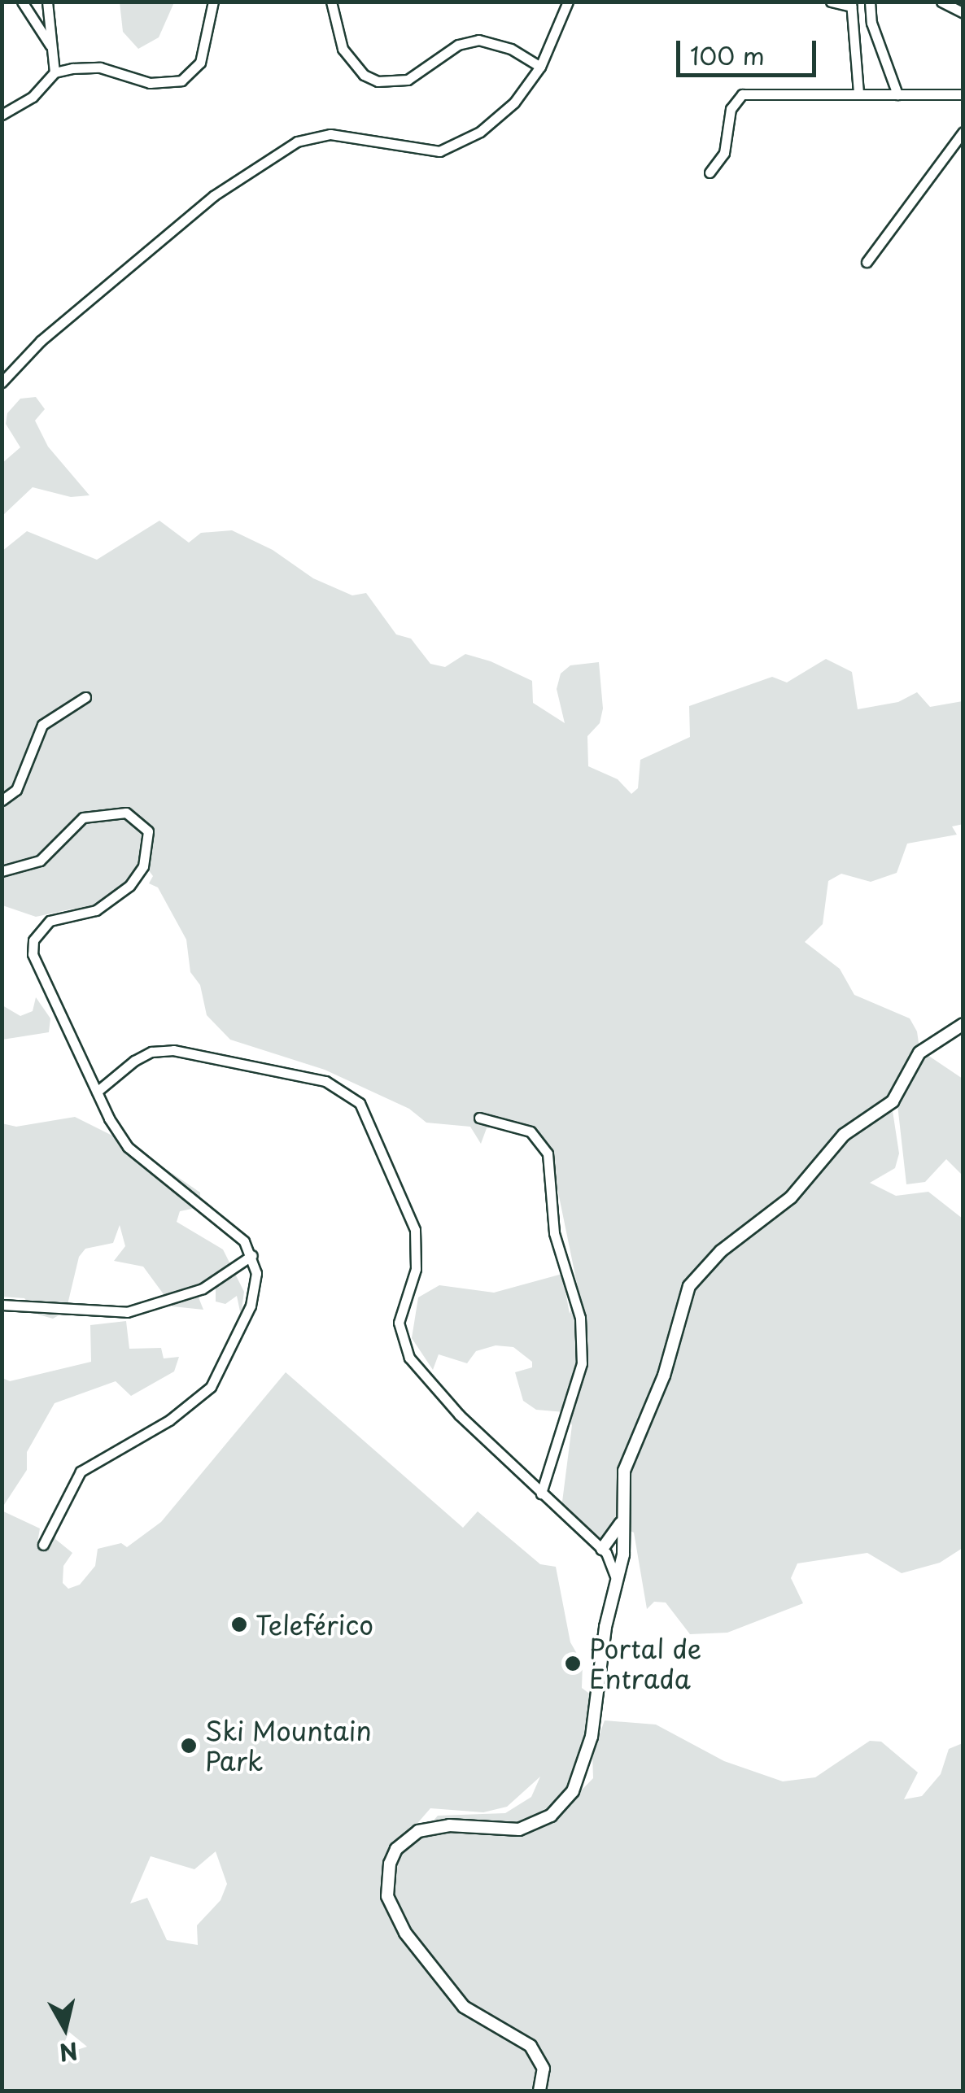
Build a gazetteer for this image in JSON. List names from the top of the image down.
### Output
{
  "places": ["Teleférico", "Portal de Entrada", "Ski Mountain Park"],
  "scale_bar": "100 m",
  "north": "bottom"
}
